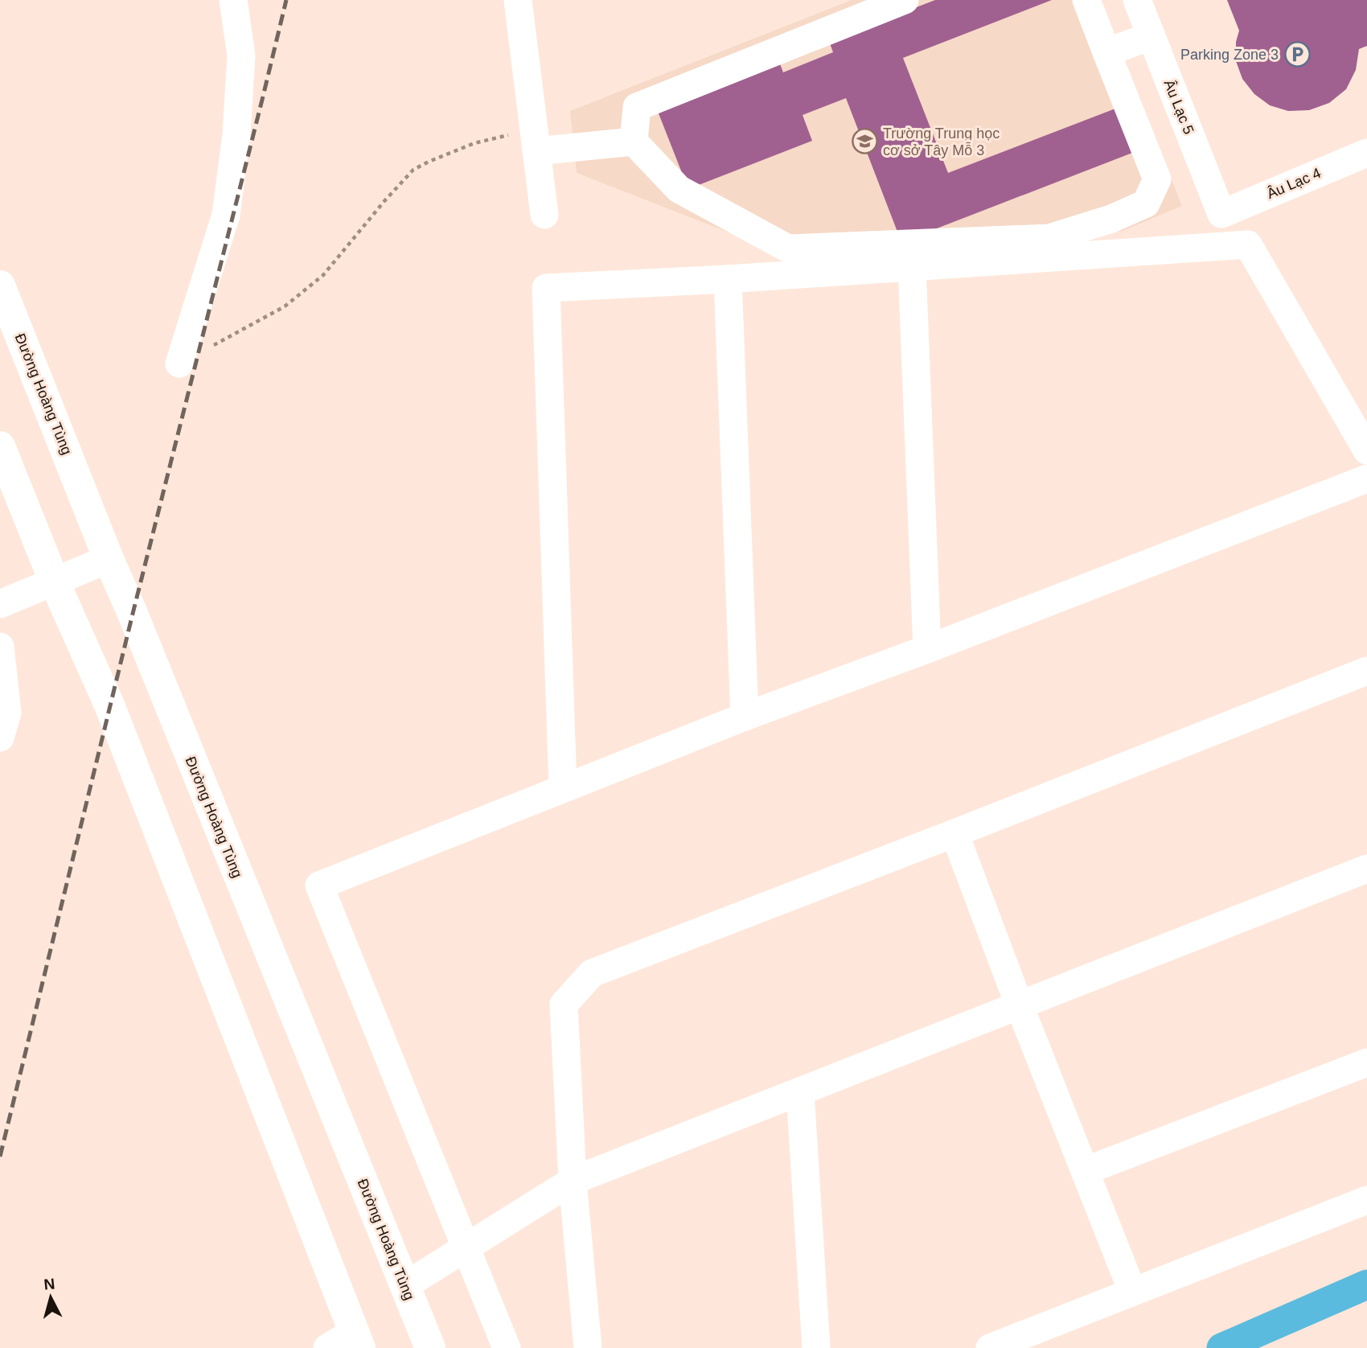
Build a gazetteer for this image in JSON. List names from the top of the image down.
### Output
{
  "streets": {
    "main road": ["Đường Hoàng Tùng"],
    "street": ["Âu Lạc 5", "Âu Lạc 4"]
  },
  "crossings": [
    ["Âu Lạc 5", "Âu Lạc 4"]
  ],
  "places": {
    "parking": ["Parking Zone 3"],
    "school or university": ["Trường Trung học cơ sở Tây Mỗ 3"]
  },
  "north": "top"
}
